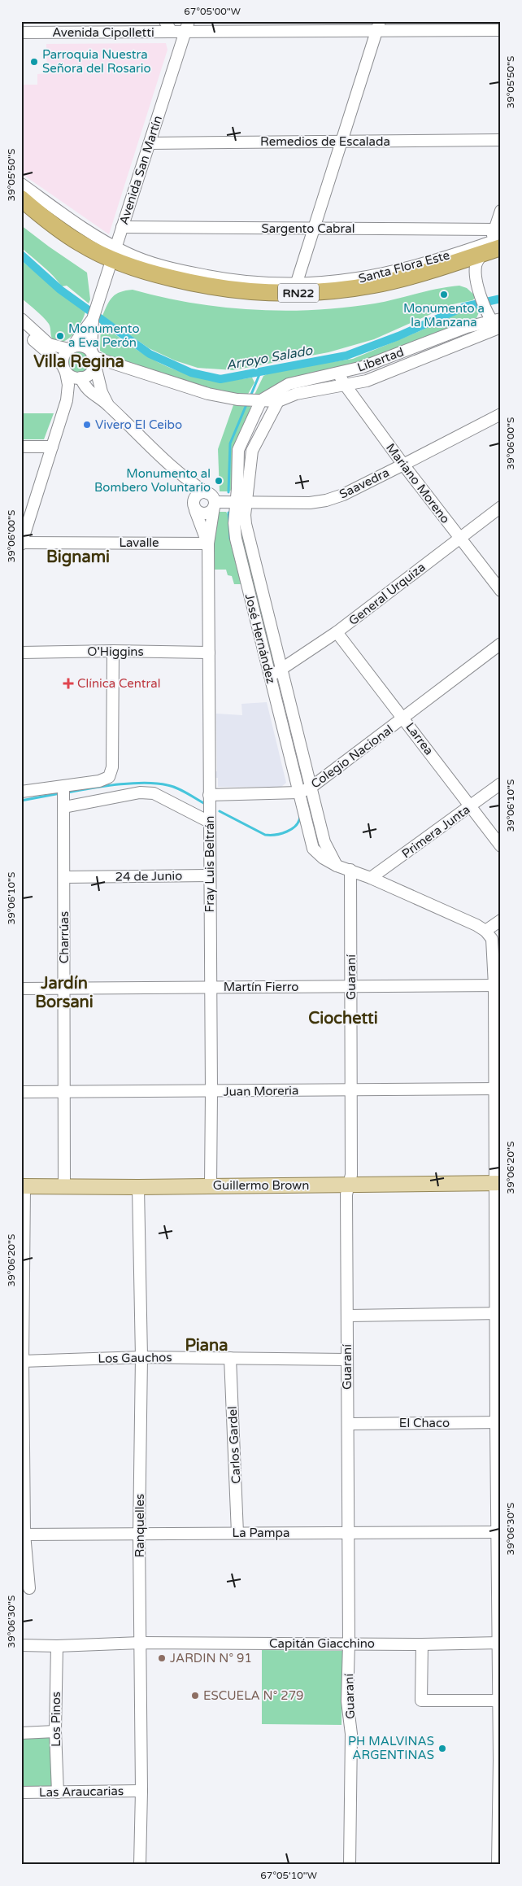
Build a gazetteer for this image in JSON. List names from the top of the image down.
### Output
{
  "streets": {
    "highway": ["RN22"],
    "main road": ["Guillermo Brown"],
    "street": [
      "Avenida Cipolletti",
      "Remedios de Escalada",
      "Avenida San Martín",
      "Sargento Cabral",
      "Santa Flora Este",
      "Libertad",
      "Saavedra",
      "Mariano Moreno",
      "Lavalle",
      "General Urquiza",
      "José Hernández",
      "O'Higgins",
      "Larrea",
      "Colegio Nacional",
      "Primera Junta",
      "Fray Luis Beltrán",
      "24 de Junio",
      "Charrúas",
      "Guaraní",
      "Martín Fierro",
      "Juan Moreria",
      "Los Gauchos",
      "El Chaco",
      "Carlos Gardel",
      "Ranquelles",
      "La Pampa",
      "Capitán Giacchino",
      "Los Pinos",
      "Las Araucarias"
    ]
  },
  "crossings": [
    ["Avenida Cipolletti", "Avenida San Martín"],
    ["Remedios de Escalada", "Avenida San Martín"],
    ["Avenida San Martín", "Sargento Cabral"],
    ["Avenida San Martín", "Santa Flora Este"],
    ["Avenida San Martín", "RN22"],
    ["Avenida San Martín", "Libertad"],
    ["Avenida San Martín", "Fray Luis Beltrán"],
    ["Sargento Cabral", "Santa Flora Este"],
    ["Sargento Cabral", "RN22"],
    ["Santa Flora Este", "RN22"],
    ["Libertad", "Mariano Moreno"],
    ["Libertad", "José Hernández"],
    ["Libertad", "Fray Luis Beltrán"],
    ["Saavedra", "Mariano Moreno"],
    ["Saavedra", "José Hernández"],
    ["Saavedra", "Fray Luis Beltrán"],
    ["Mariano Moreno", "General Urquiza"],
    ["Lavalle", "Fray Luis Beltrán"],
    ["General Urquiza", "José Hernández"],
    ["General Urquiza", "Larrea"],
    ["José Hernández", "Colegio Nacional"],
    ["José Hernández", "Primera Junta"],
    ["José Hernández", "Guaraní"],
    ["O'Higgins", "Fray Luis Beltrán"],
    ["Larrea", "Colegio Nacional"],
    ["Larrea", "Primera Junta"],
    ["Fray Luis Beltrán", "24 de Junio"],
    ["Fray Luis Beltrán", "Martín Fierro"],
    ["Fray Luis Beltrán", "Juan Moreria"],
    ["Fray Luis Beltrán", "Guillermo Brown"],
    ["24 de Junio", "Charrúas"],
    ["Charrúas", "Martín Fierro"],
    ["Charrúas", "Juan Moreria"],
    ["Charrúas", "Guillermo Brown"],
    ["Guaraní", "Martín Fierro"],
    ["Guaraní", "Juan Moreria"],
    ["Guaraní", "Guillermo Brown"],
    ["Guaraní", "Los Gauchos"],
    ["Guaraní", "El Chaco"],
    ["Guaraní", "La Pampa"],
    ["Guaraní", "Capitán Giacchino"],
    ["Guillermo Brown", "Ranquelles"],
    ["Los Gauchos", "Carlos Gardel"],
    ["Los Gauchos", "Ranquelles"],
    ["Carlos Gardel", "La Pampa"],
    ["Ranquelles", "La Pampa"],
    ["Ranquelles", "Capitán Giacchino"],
    ["Ranquelles", "Las Araucarias"],
    ["Capitán Giacchino", "Los Pinos"],
    ["Los Pinos", "Las Araucarias"]
  ],
  "districts": [
    "Villa Regina",
    "Bignami",
    "Jardín Borsani",
    "Ciochetti",
    "Piana"
  ],
  "water": ["Arroyo Salado"],
  "places": {
    "other": [
      "Parroquia Nuestra Señora del Rosario",
      "Monumento a la Manzana",
      "Monumento a Eva Perón",
      "Vivero El Ceibo",
      "Monumento al Bombero Voluntario",
      "JARDIN N° 91",
      "ESCUELA N° 279",
      "PH MALVINAS ARGENTINAS"
    ],
    "health": ["Clínica Central"]
  },
  "coordinates": [
    "67°05'00\"W",
    "39°05'50\"S",
    "39°06'00\"S",
    "39°06'10\"S",
    "39°06'20\"S",
    "39°06'30\"S",
    "67°05'10\"W"
  ]
}
